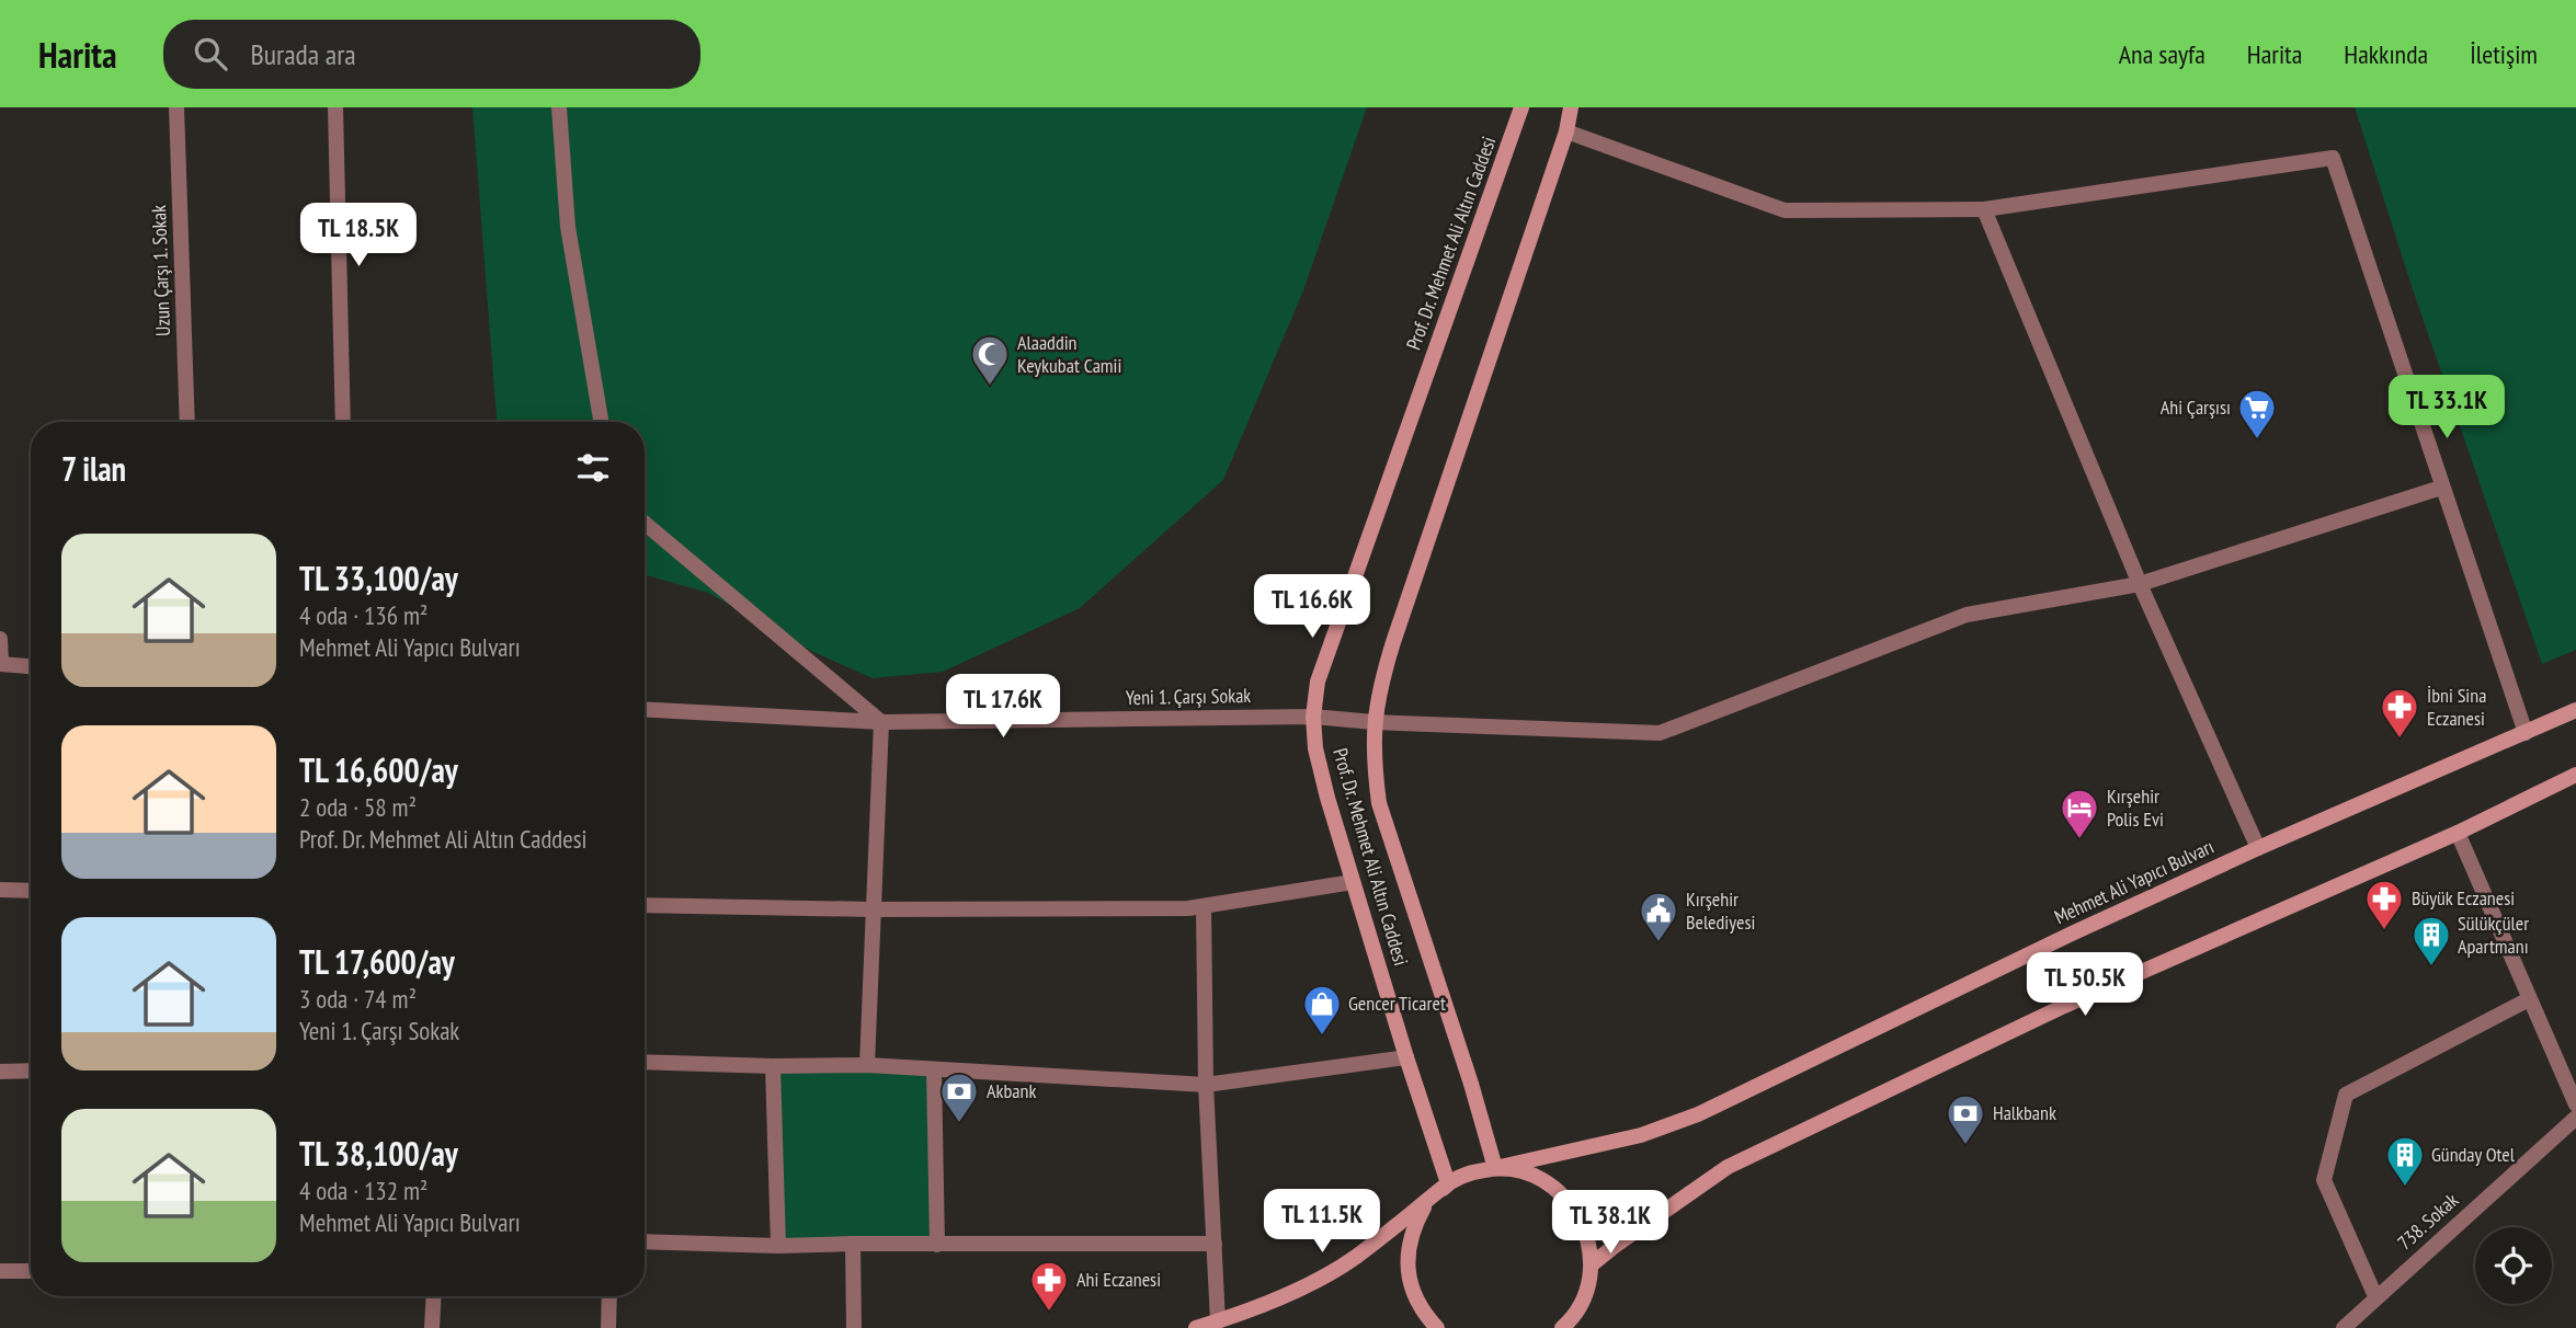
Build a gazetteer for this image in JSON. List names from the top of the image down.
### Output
{
  "streets": {
    "main road": ["Prof. Dr. Mehmet Ali Altın Caddesi", "Mehmet Ali Yapıcı Bulvarı"],
    "street": ["Uzun Çarşı 1. Sokak", "Yeni 1. Çarşı Sokak", "738. Sokak"]
  },
  "crossings": [
    ["Prof. Dr. Mehmet Ali Altın Caddesi", "Yeni 1. Çarşı Sokak"],
    ["Prof. Dr. Mehmet Ali Altın Caddesi", "Mehmet Ali Yapıcı Bulvarı"]
  ],
  "places": {
    "mosque": ["Alaaddin Keykubat Camii"],
    "supermarket": ["Ahi Çarşısı"],
    "pharmacy": ["İbni Sina Eczanesi", "Büyük Eczanesi", "Ahi Eczanesi"],
    "hotel": ["Kırşehir Polis Evi"],
    "public building": ["Kırşehir Belediyesi"],
    "building": ["Sülükçüler Apartmanı", "Günday Otel"],
    "shop": ["Gencer Ticaret"],
    "bank": ["Akbank", "Halkbank"]
  },
  "page": {
    "header": "Harita",
    "search": "Burada ara",
    "nav": [
      "Ana sayfa",
      "Harita",
      "Hakkında",
      "İletişim"
    ],
    "price": [
      "TL 18.5K",
      "TL 33.1K",
      "TL 16.6K",
      "TL 17.6K",
      "TL 50.5K",
      "TL 11.5K",
      "TL 38.1K"
    ],
    "heading": "7 ilan",
    "list": [
      {
        "name": "TL 33,100/ay",
        "note": "4 oda · 136 m² · Mehmet Ali Yapıcı Bulvarı"
      },
      {
        "name": "TL 16,600/ay",
        "note": "2 oda · 58 m² · Prof. Dr. Mehmet Ali Altın Caddesi"
      },
      {
        "name": "TL 17,600/ay",
        "note": "3 oda · 74 m² · Yeni 1. Çarşı Sokak"
      },
      {
        "name": "TL 38,100/ay",
        "note": "4 oda · 132 m² · Mehmet Ali Yapıcı Bulvarı"
      }
    ]
  }
}
